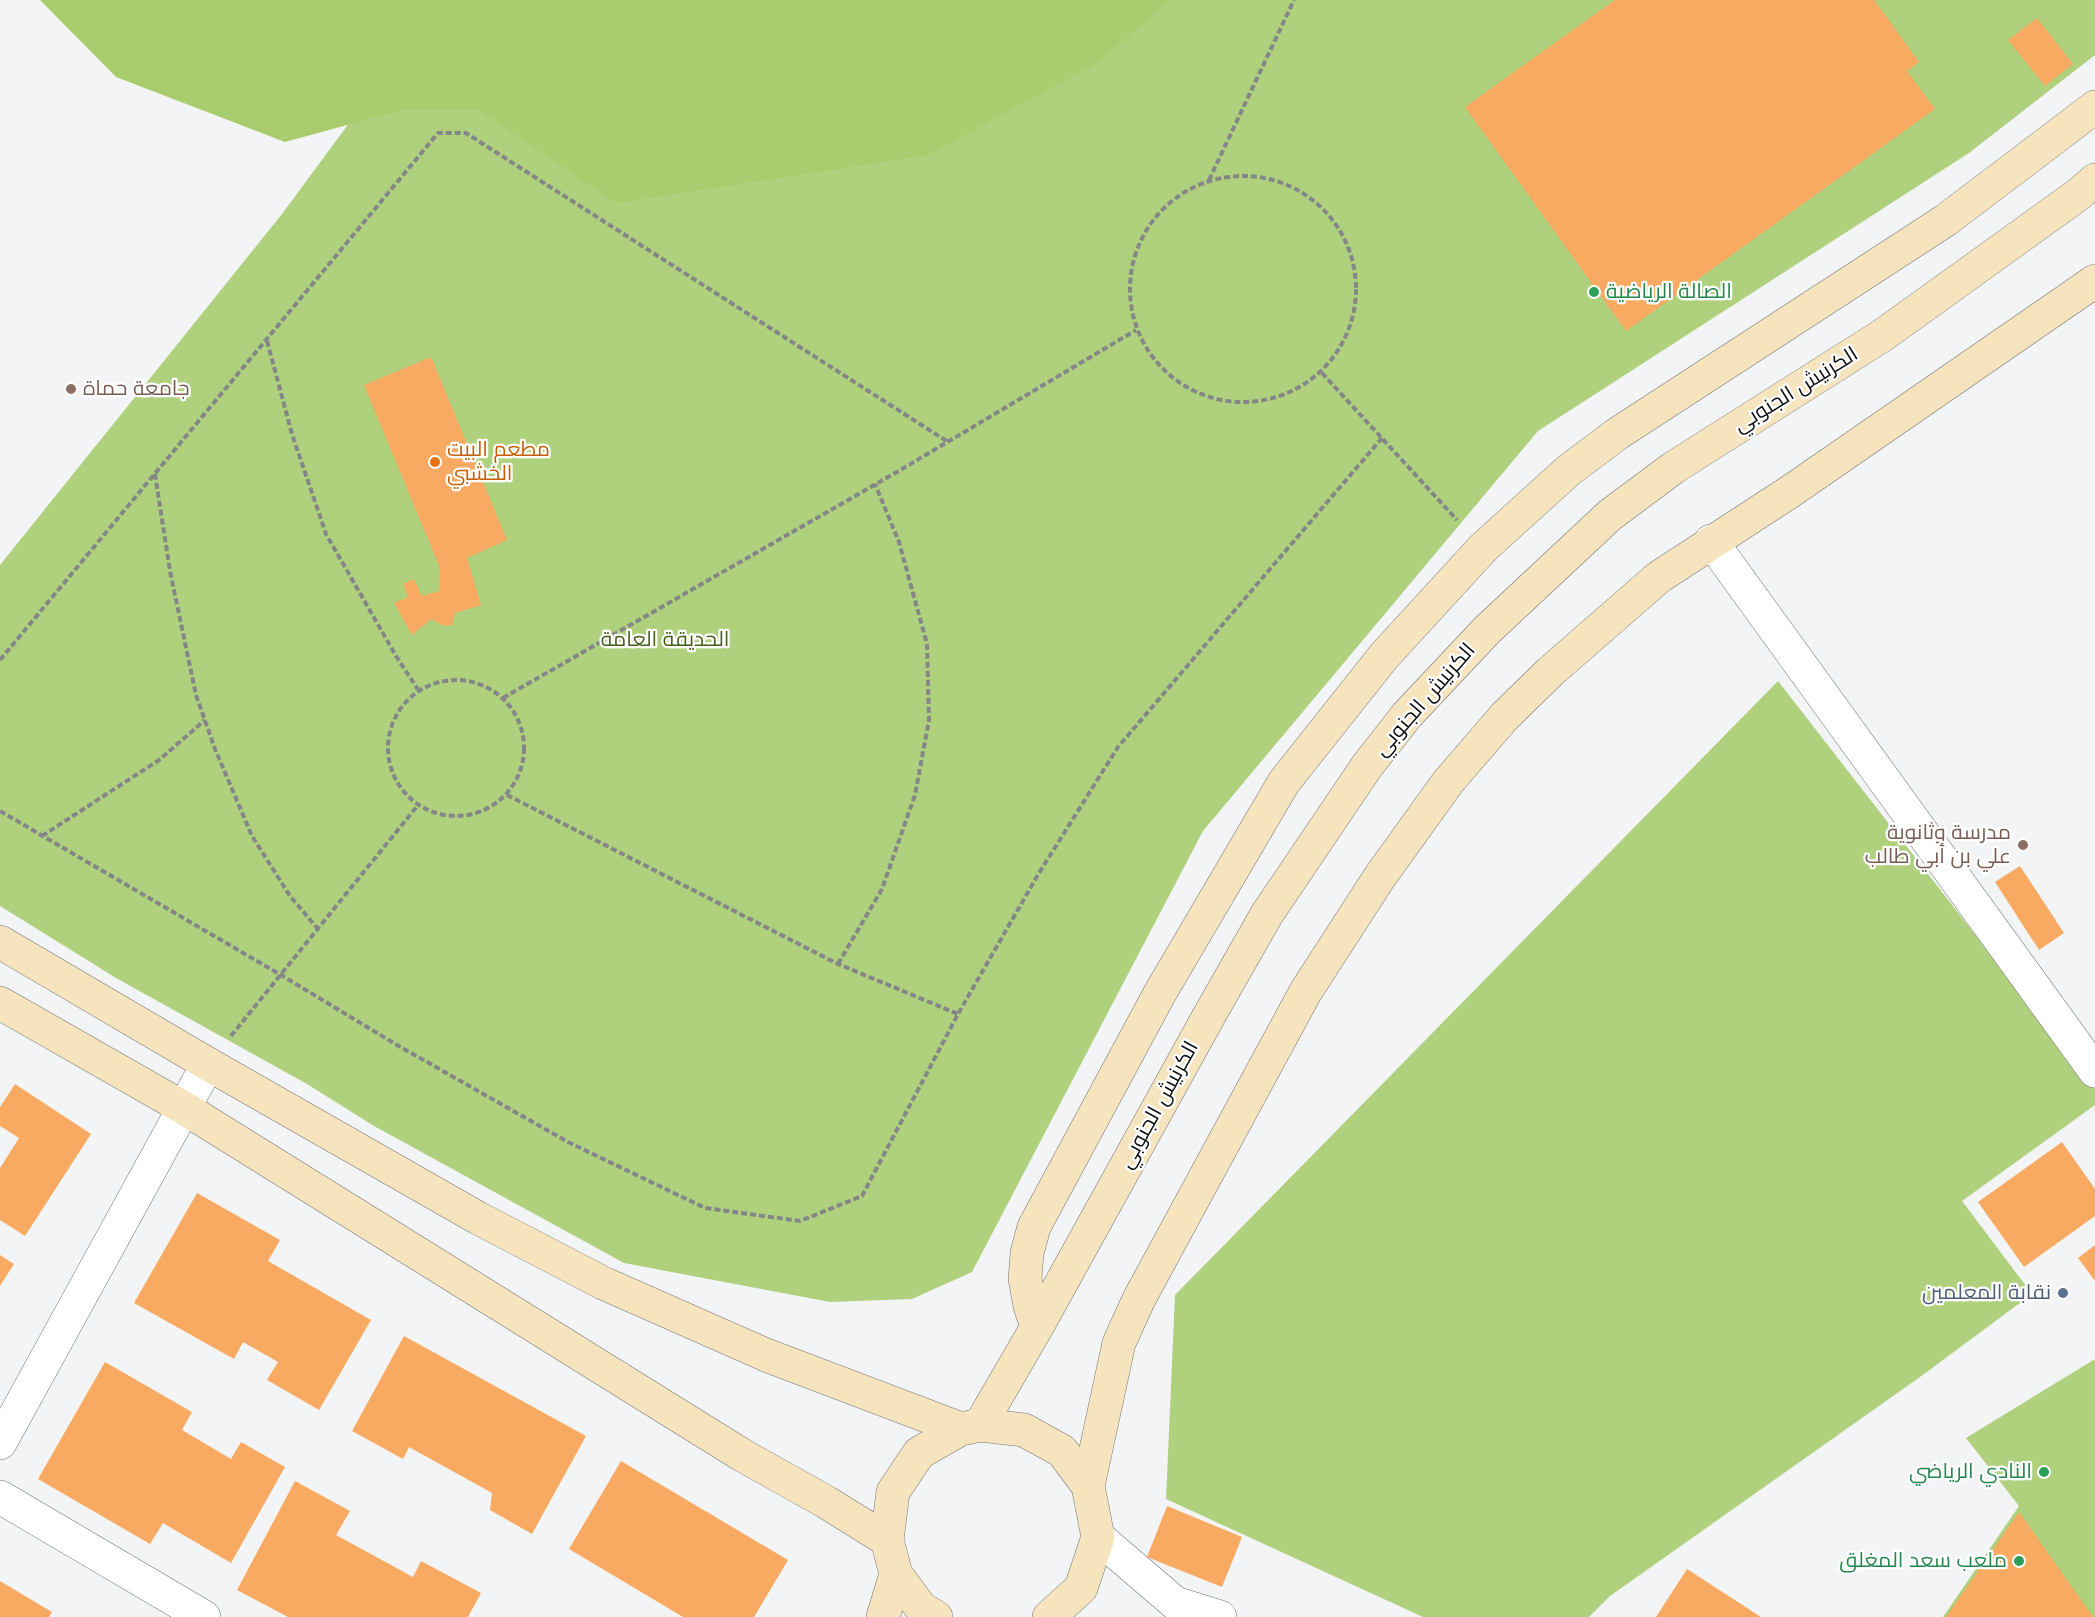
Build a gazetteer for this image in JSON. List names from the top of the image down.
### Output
{
  "streets": {
    "main road": ["الكرنيش الجنوبي"]
  },
  "parks": ["الحديقة العامة"],
  "places": [
    "الصالة الرياضية",
    "جامعة حماة",
    "مطعم البيت الخشبي",
    "مدرسة وثانوية علي بن أبي طالب",
    "نقابة المعلمين",
    "النادي الرياضي",
    "ملعب سعد المغلق"
  ]
}
